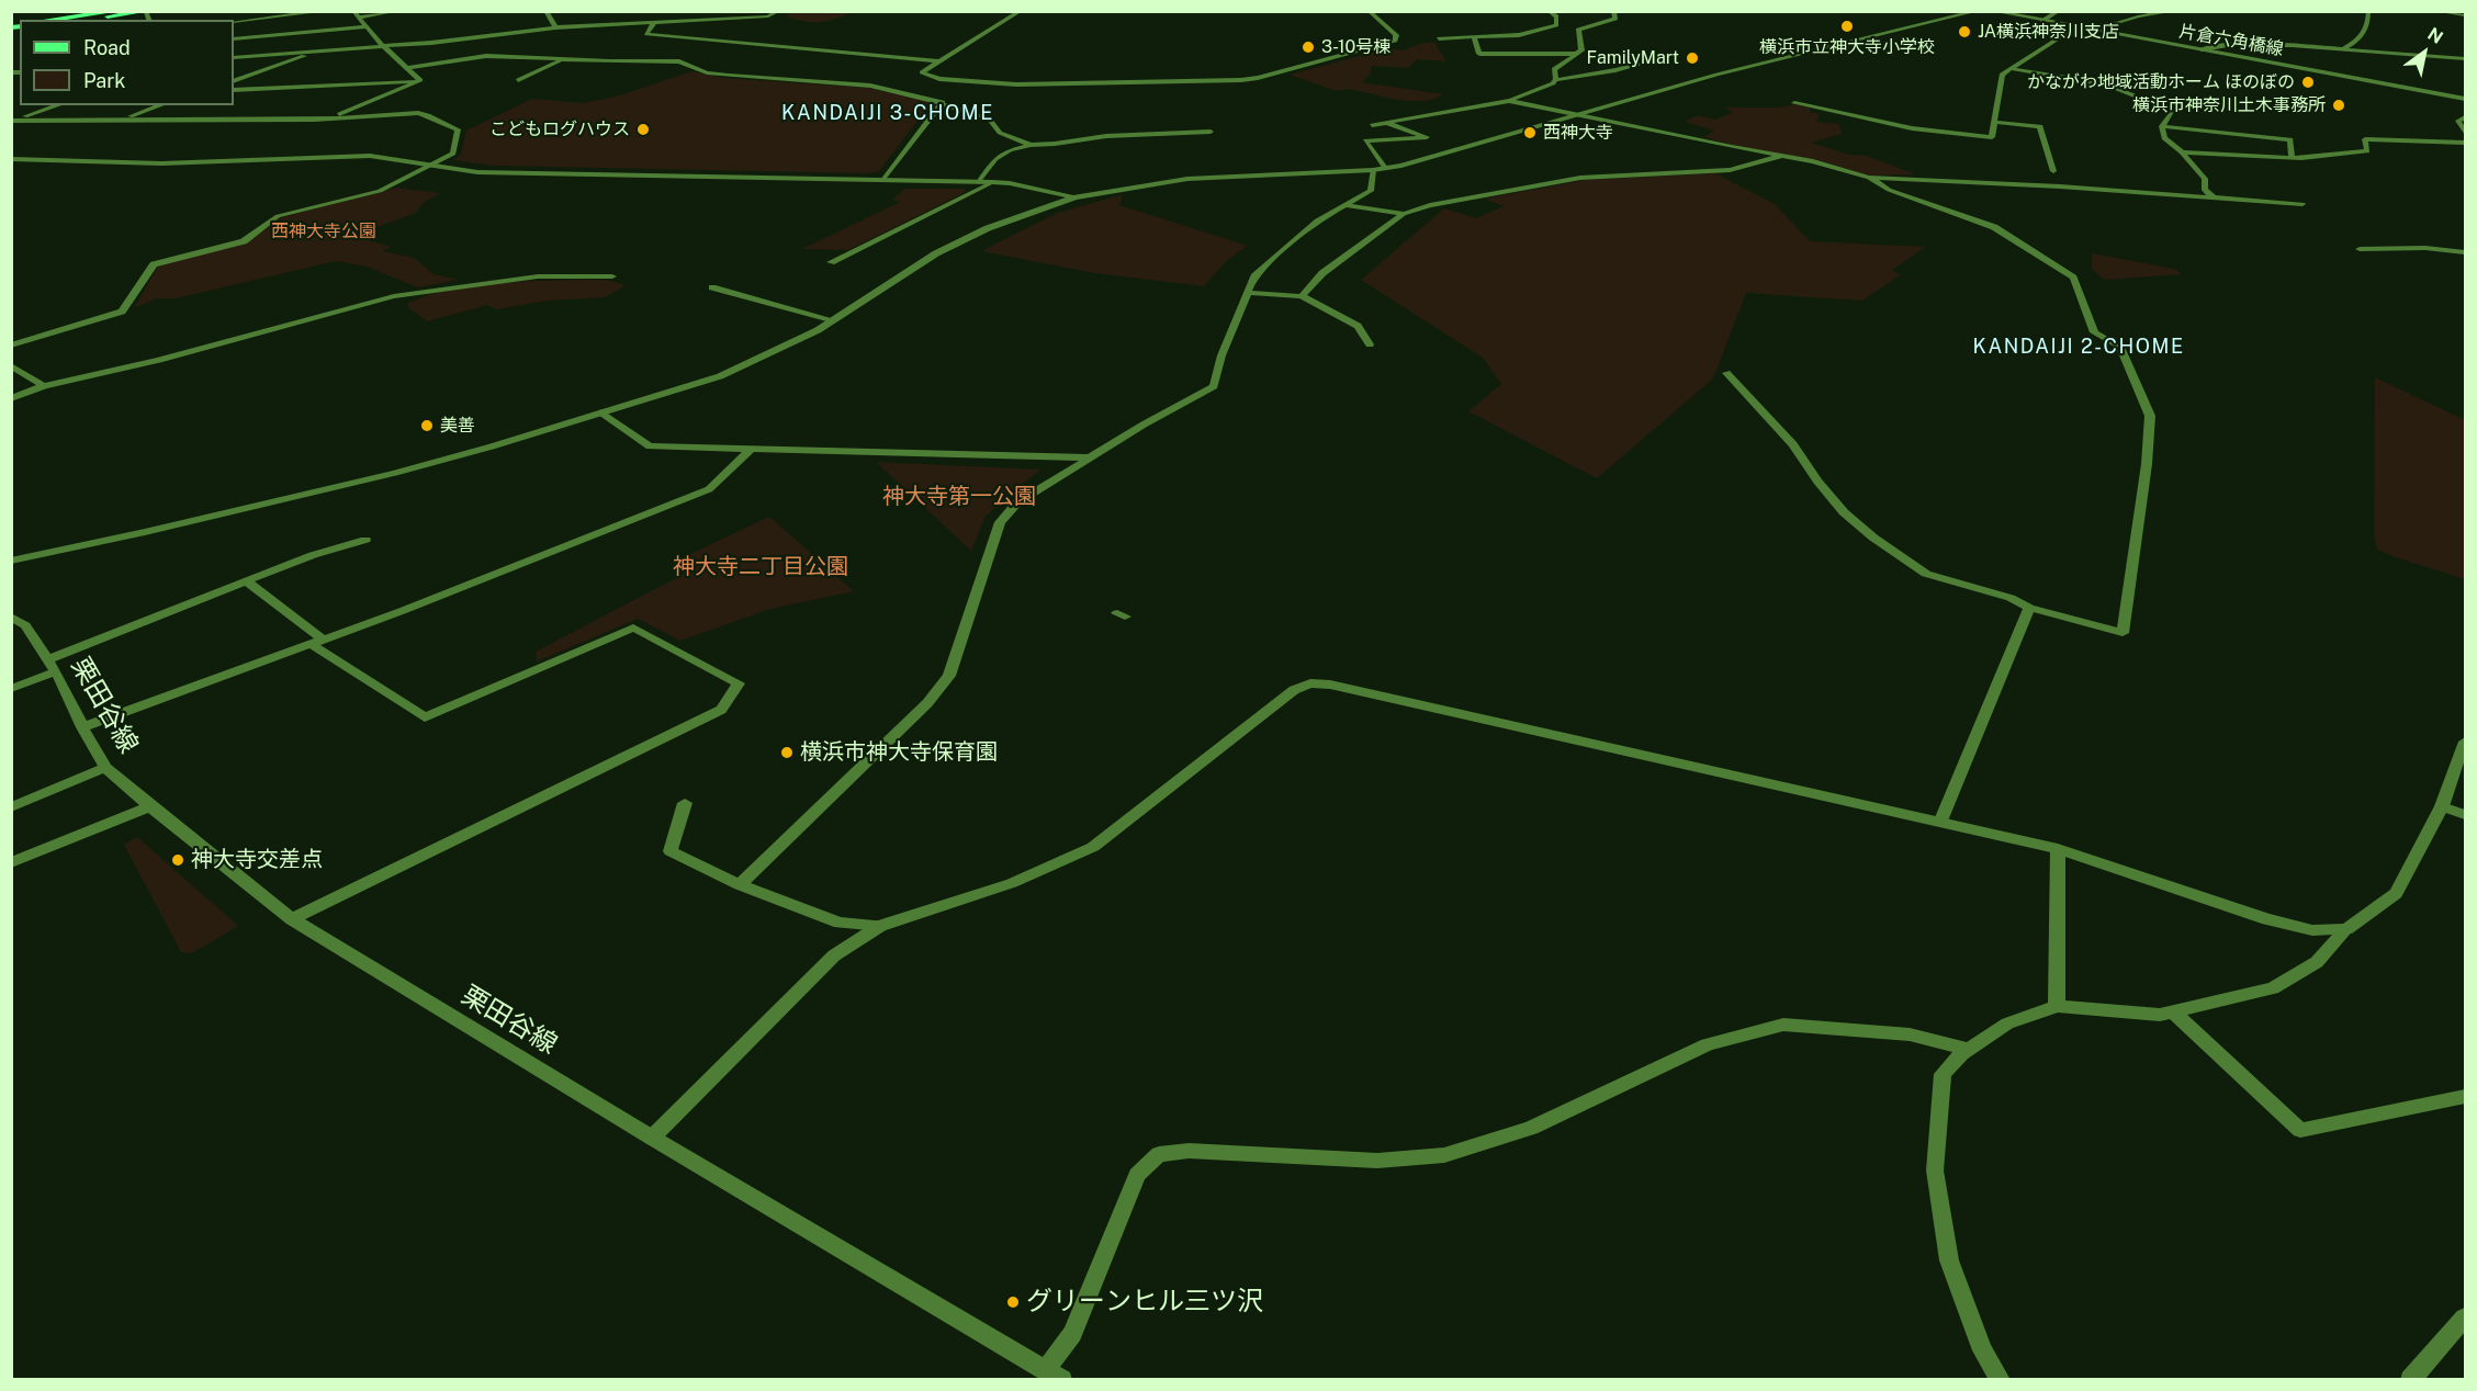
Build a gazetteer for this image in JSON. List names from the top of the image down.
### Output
{
  "streets": {
    "street": ["片倉六角橋線", "栗田谷線"]
  },
  "districts": ["KANDAIJI 3-CHOME", "KANDAIJI 2-CHOME"],
  "parks": ["西神大寺公園", "神大寺第一公園", "神大寺二丁目公園"],
  "places": [
    "横浜市立神大寺小学校",
    "JA横浜神奈川支店",
    "3-10号棟",
    "FamilyMart",
    "かながわ地域活動ホーム ほのぼの",
    "横浜市神奈川土木事務所",
    "こどもログハウス",
    "西神大寺",
    "美善",
    "横浜市神大寺保育園",
    "神大寺交差点",
    "グリーンヒル三ツ沢"
  ],
  "legend": ["Road", "Park"],
  "north": "top right"
}
